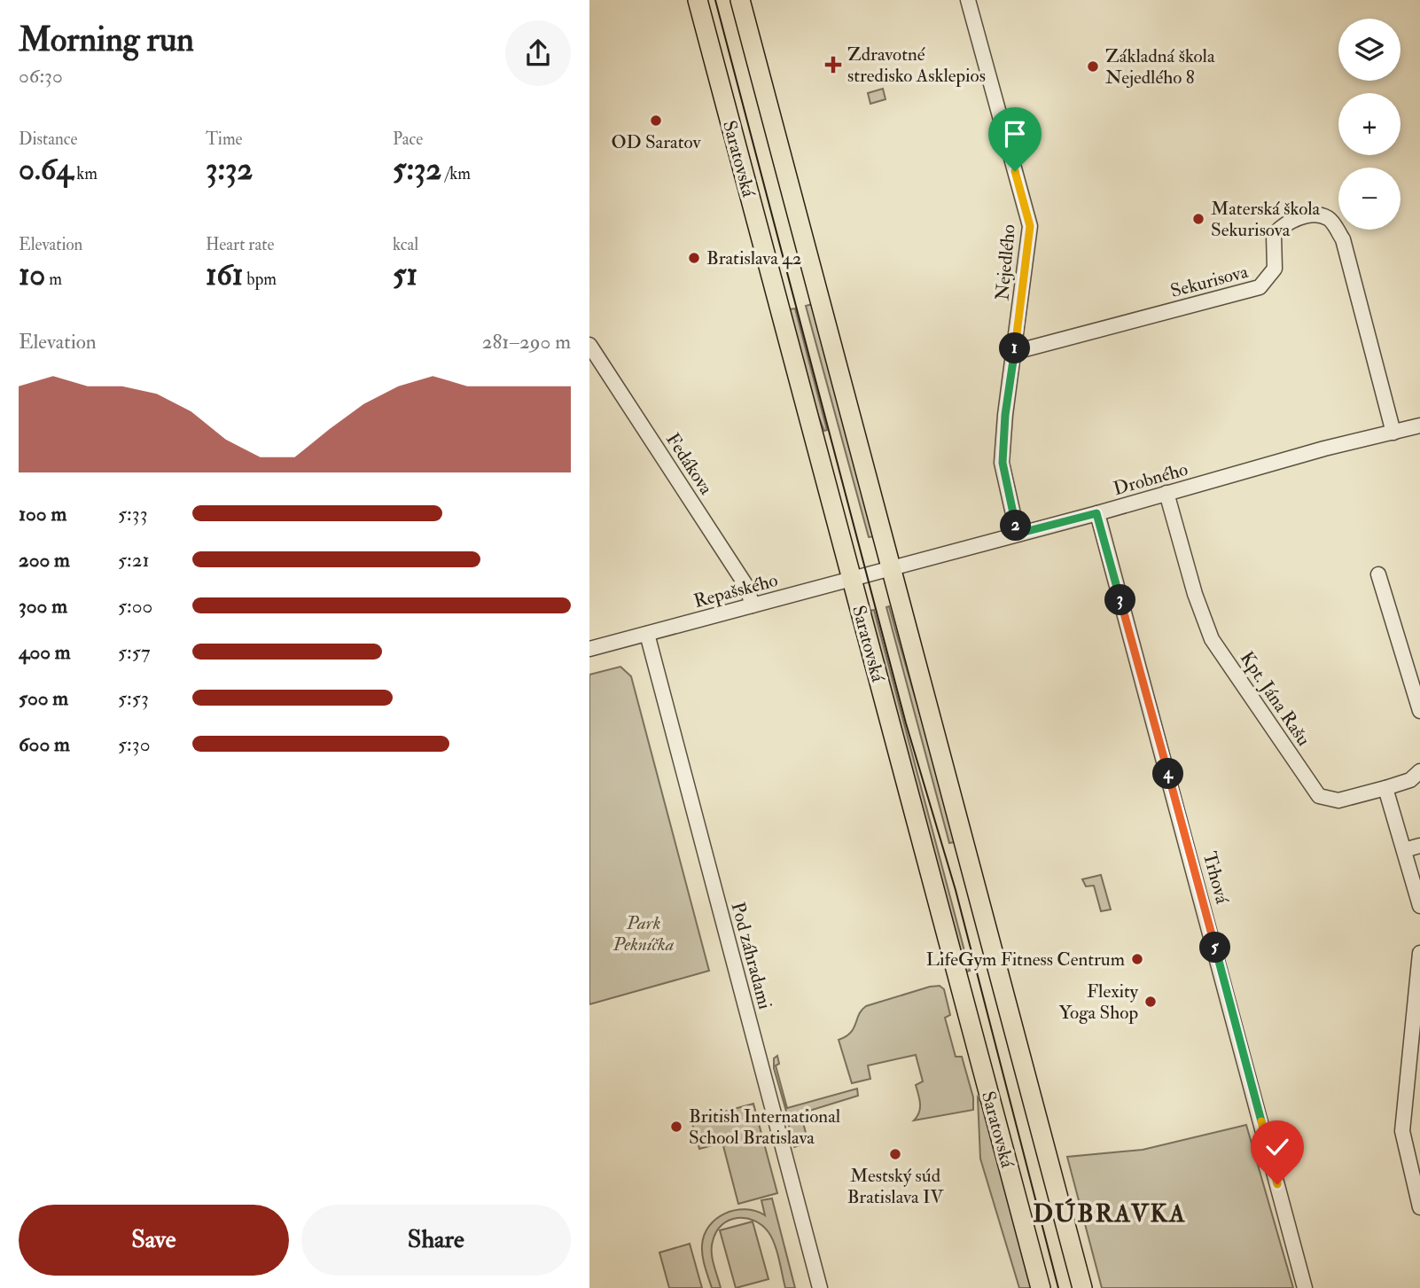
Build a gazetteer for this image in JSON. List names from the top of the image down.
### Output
{
  "streets": {
    "main road": ["Saratovská"],
    "street": [
      "Nejedlého",
      "Sekurisova",
      "Fedákova",
      "Drobného",
      "Repašského",
      "Kpt. Jána Rašu",
      "Trhová",
      "Pod záhradami"
    ]
  },
  "crossings": [
    ["Saratovská", "Repašského"],
    ["Nejedlého", "Sekurisova"],
    ["Nejedlého", "Drobného"],
    ["Sekurisova", "Drobného"],
    ["Fedákova", "Repašského"],
    ["Drobného", "Repašského"],
    ["Drobného", "Kpt. Jána Rašu"],
    ["Drobného", "Trhová"],
    ["Repašského", "Pod záhradami"]
  ],
  "districts": ["DÚBRAVKA"],
  "parks": ["Park Pekníčka"],
  "places": {
    "health": ["Zdravotné stredisko Asklepios"],
    "other": [
      "Základná škola Nejedlého 8",
      "OD Saratov",
      "Materská škola Sekurisova",
      "Bratislava 42",
      "LifeGym Fitness Centrum",
      "Flexity Yoga Shop",
      "British International School Bratislava",
      "Mestský súd Bratislava IV"
    ]
  },
  "page": {
    "heading": ["Morning run", "06:30"],
    "map_buttons": ["+", "−"],
    "stats": [
      ["Distance", "0.64 km"],
      ["Time", "3:32"],
      ["Pace", "5:32 /km"],
      ["Elevation", "10 m"],
      ["Heart rate", "161 bpm"],
      ["kcal", "51"]
    ],
    "chart": ["Elevation", "281–290 m"],
    "pins": [
      "1",
      "2",
      "3",
      "4",
      "5"
    ],
    "list": [
      {
        "name": "100 m",
        "note": "5:33"
      },
      {
        "name": "200 m",
        "note": "5:21"
      },
      {
        "name": "300 m",
        "note": "5:00"
      },
      {
        "name": "400 m",
        "note": "5:57"
      },
      {
        "name": "500 m",
        "note": "5:53"
      },
      {
        "name": "600 m",
        "note": "5:30"
      }
    ],
    "buttons": ["Save", "Share"]
  }
}
